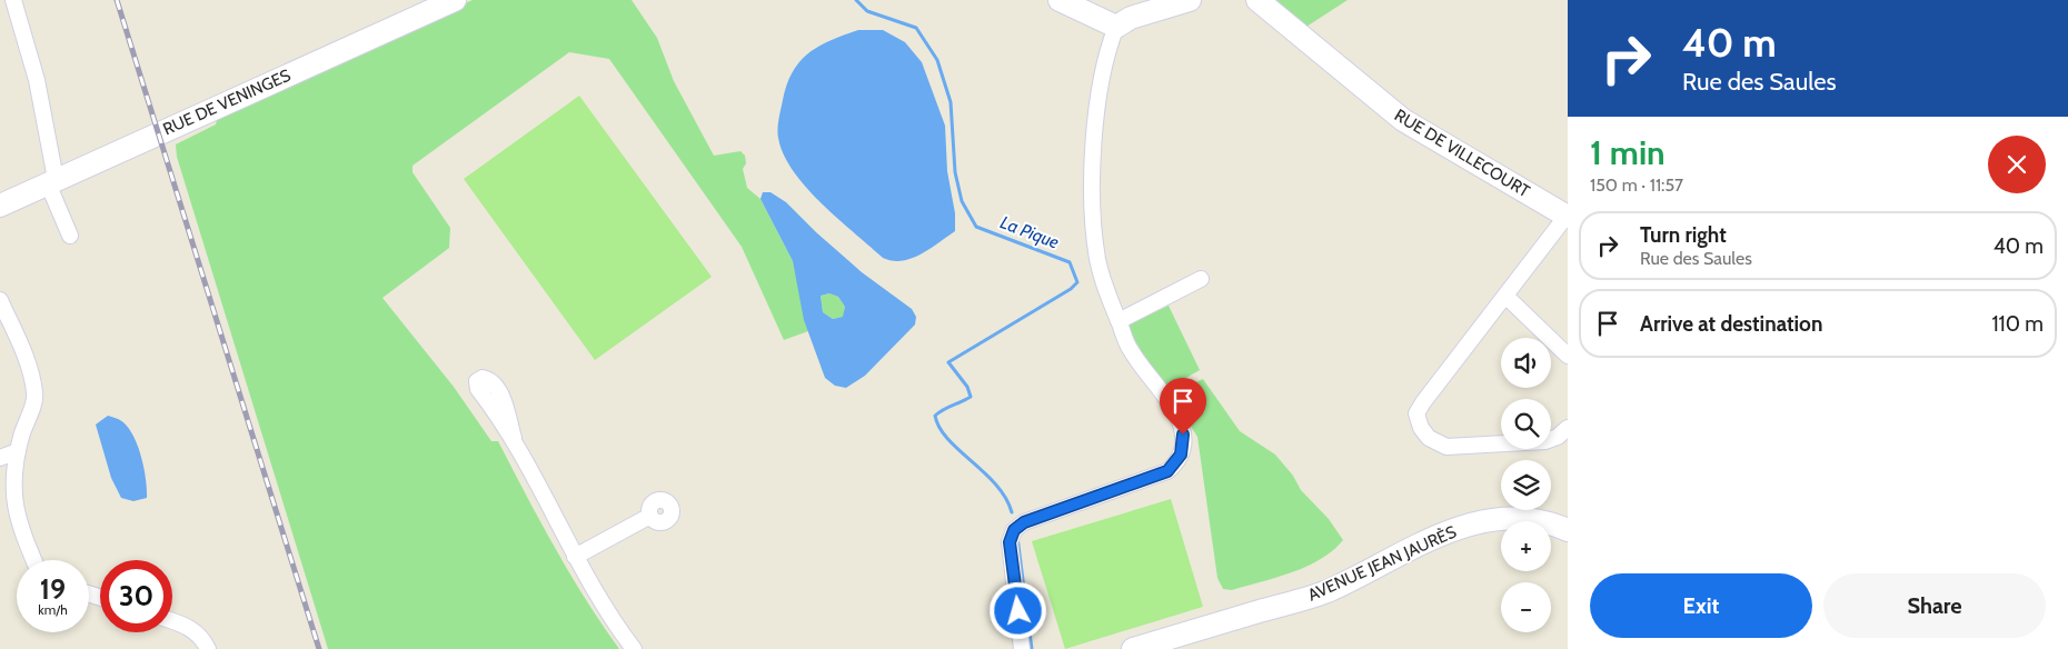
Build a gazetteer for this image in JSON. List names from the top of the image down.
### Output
{
  "streets": {
    "street": ["RUE DE VENINGES", "RUE DE VILLECOURT", "AVENUE JEAN JAURÈS"]
  },
  "water": ["La Pique"],
  "page": {
    "turn": ["40 m", "Rue des Saules"],
    "heading": ["1 min", "150 m · 11:57"],
    "list": [
      {
        "name": "Turn right",
        "note": "Rue des Saules",
        "value": "40 m"
      },
      {
        "name": "Arrive at destination",
        "value": "110 m"
      }
    ],
    "map_buttons": ["+", "−"],
    "speed": "19 km/h",
    "limit": "30",
    "buttons": ["Exit", "Share"]
  }
}
